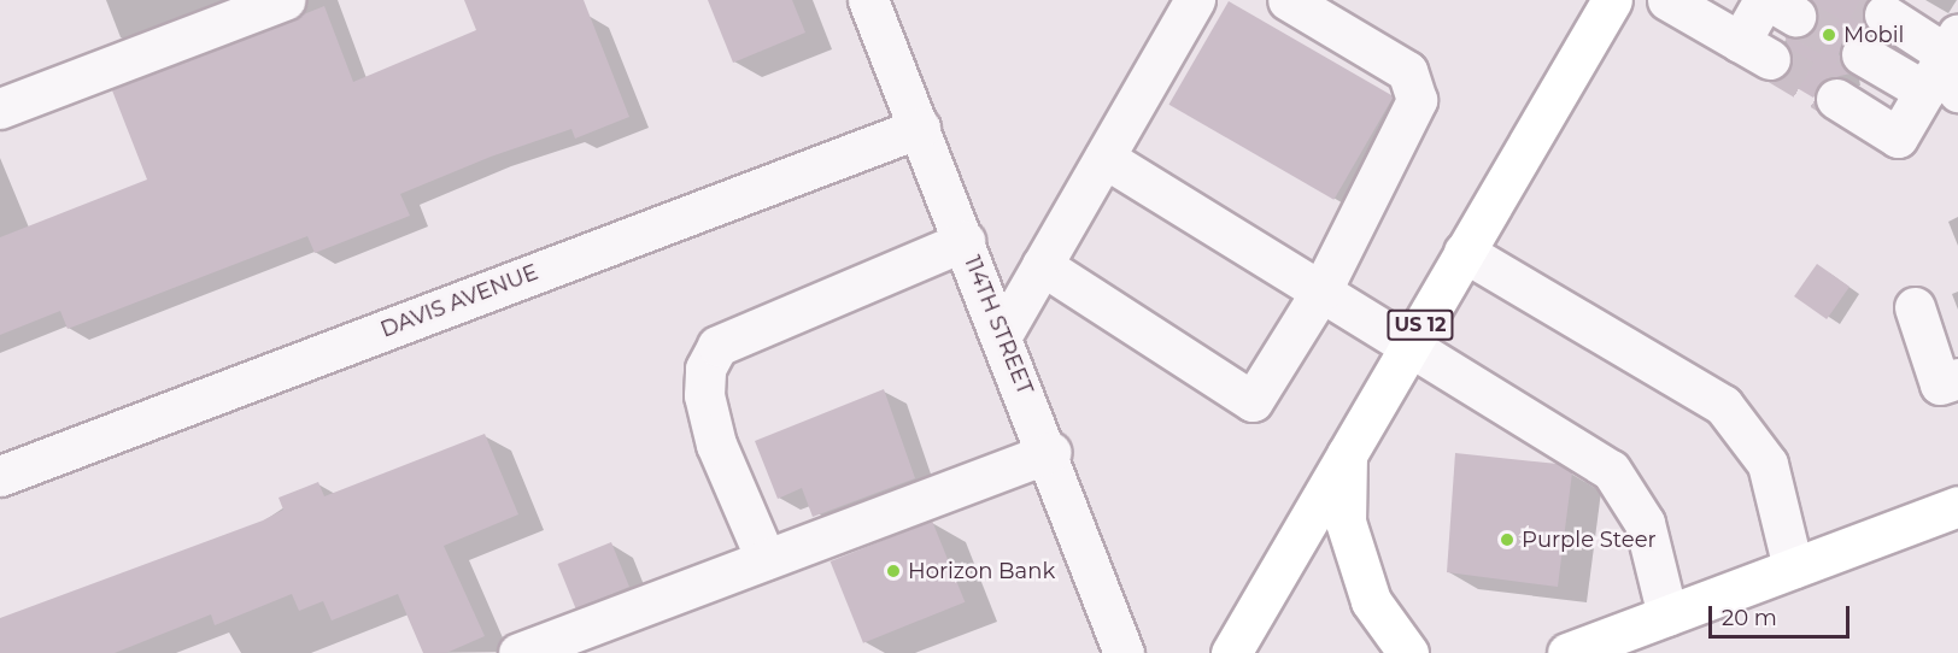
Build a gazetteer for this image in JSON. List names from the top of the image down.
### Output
{
  "streets": {
    "main road": ["US 12"],
    "street": ["DAVIS AVENUE", "114TH STREET"]
  },
  "crossings": [
    ["DAVIS AVENUE", "114TH STREET"]
  ],
  "places": ["Mobil", "Purple Steer", "Horizon Bank"],
  "scale_bar": "20 m"
}
